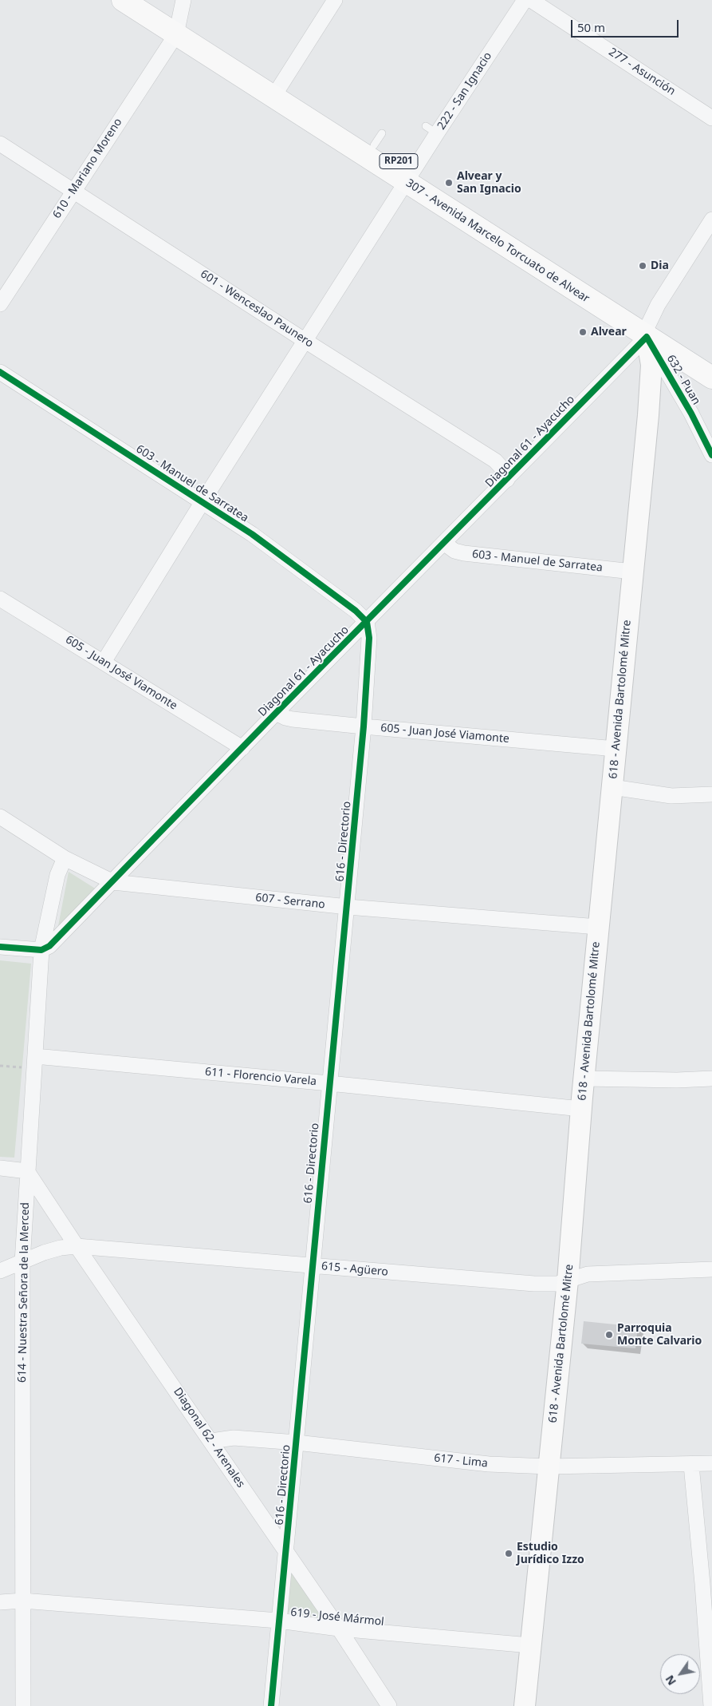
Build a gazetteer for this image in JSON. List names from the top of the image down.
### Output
{
  "streets": {
    "main road": ["RP201", "307 - Avenida Marcelo Torcuato de Alvear", "618 - Avenida Bartolomé Mitre"],
    "street": [
      "277 - Asunción",
      "222 - San Ignacio",
      "610 - Mariano Moreno",
      "601 - Wenceslao Paunero",
      "632 - Puan",
      "Diagonal 61 - Ayacucho",
      "603 - Manuel de Sarratea",
      "605 - Juan José Viamonte",
      "616 - Directorio",
      "607 - Serrano",
      "611 - Florencio Varela",
      "615 - Agüero",
      "614 - Nuestra Señora de la Merced",
      "Diagonal 62 - Arenales",
      "617 - Lima",
      "619 - José Mármol"
    ]
  },
  "crossings": [
    ["222 - San Ignacio", "307 - Avenida Marcelo Torcuato de Alvear"],
    ["610 - Mariano Moreno", "307 - Avenida Marcelo Torcuato de Alvear"],
    ["610 - Mariano Moreno", "601 - Wenceslao Paunero"],
    ["307 - Avenida Marcelo Torcuato de Alvear", "632 - Puan"],
    ["307 - Avenida Marcelo Torcuato de Alvear", "Diagonal 61 - Ayacucho"],
    ["307 - Avenida Marcelo Torcuato de Alvear", "618 - Avenida Bartolomé Mitre"],
    ["601 - Wenceslao Paunero", "Diagonal 61 - Ayacucho"],
    ["632 - Puan", "Diagonal 61 - Ayacucho"],
    ["632 - Puan", "618 - Avenida Bartolomé Mitre"],
    ["Diagonal 61 - Ayacucho", "603 - Manuel de Sarratea"],
    ["Diagonal 61 - Ayacucho", "605 - Juan José Viamonte"],
    ["Diagonal 61 - Ayacucho", "618 - Avenida Bartolomé Mitre"],
    ["Diagonal 61 - Ayacucho", "616 - Directorio"],
    ["Diagonal 61 - Ayacucho", "607 - Serrano"],
    ["Diagonal 61 - Ayacucho", "614 - Nuestra Señora de la Merced"],
    ["603 - Manuel de Sarratea", "618 - Avenida Bartolomé Mitre"],
    ["603 - Manuel de Sarratea", "616 - Directorio"],
    ["605 - Juan José Viamonte", "618 - Avenida Bartolomé Mitre"],
    ["605 - Juan José Viamonte", "616 - Directorio"],
    ["618 - Avenida Bartolomé Mitre", "607 - Serrano"],
    ["618 - Avenida Bartolomé Mitre", "611 - Florencio Varela"],
    ["618 - Avenida Bartolomé Mitre", "615 - Agüero"],
    ["618 - Avenida Bartolomé Mitre", "617 - Lima"],
    ["618 - Avenida Bartolomé Mitre", "619 - José Mármol"],
    ["616 - Directorio", "607 - Serrano"],
    ["616 - Directorio", "611 - Florencio Varela"],
    ["616 - Directorio", "615 - Agüero"],
    ["616 - Directorio", "Diagonal 62 - Arenales"],
    ["616 - Directorio", "617 - Lima"],
    ["616 - Directorio", "619 - José Mármol"],
    ["607 - Serrano", "614 - Nuestra Señora de la Merced"],
    ["611 - Florencio Varela", "614 - Nuestra Señora de la Merced"],
    ["615 - Agüero", "614 - Nuestra Señora de la Merced"],
    ["615 - Agüero", "Diagonal 62 - Arenales"],
    ["614 - Nuestra Señora de la Merced", "Diagonal 62 - Arenales"],
    ["614 - Nuestra Señora de la Merced", "619 - José Mármol"],
    ["Diagonal 62 - Arenales", "617 - Lima"],
    ["Diagonal 62 - Arenales", "619 - José Mármol"]
  ],
  "places": [
    "Alvear y San Ignacio",
    "Dia",
    "Alvear",
    "Parroquia Monte Calvario",
    "Estudio Jurídico Izzo"
  ],
  "scale_bar": "50 m",
  "north": "bottom left"
}
